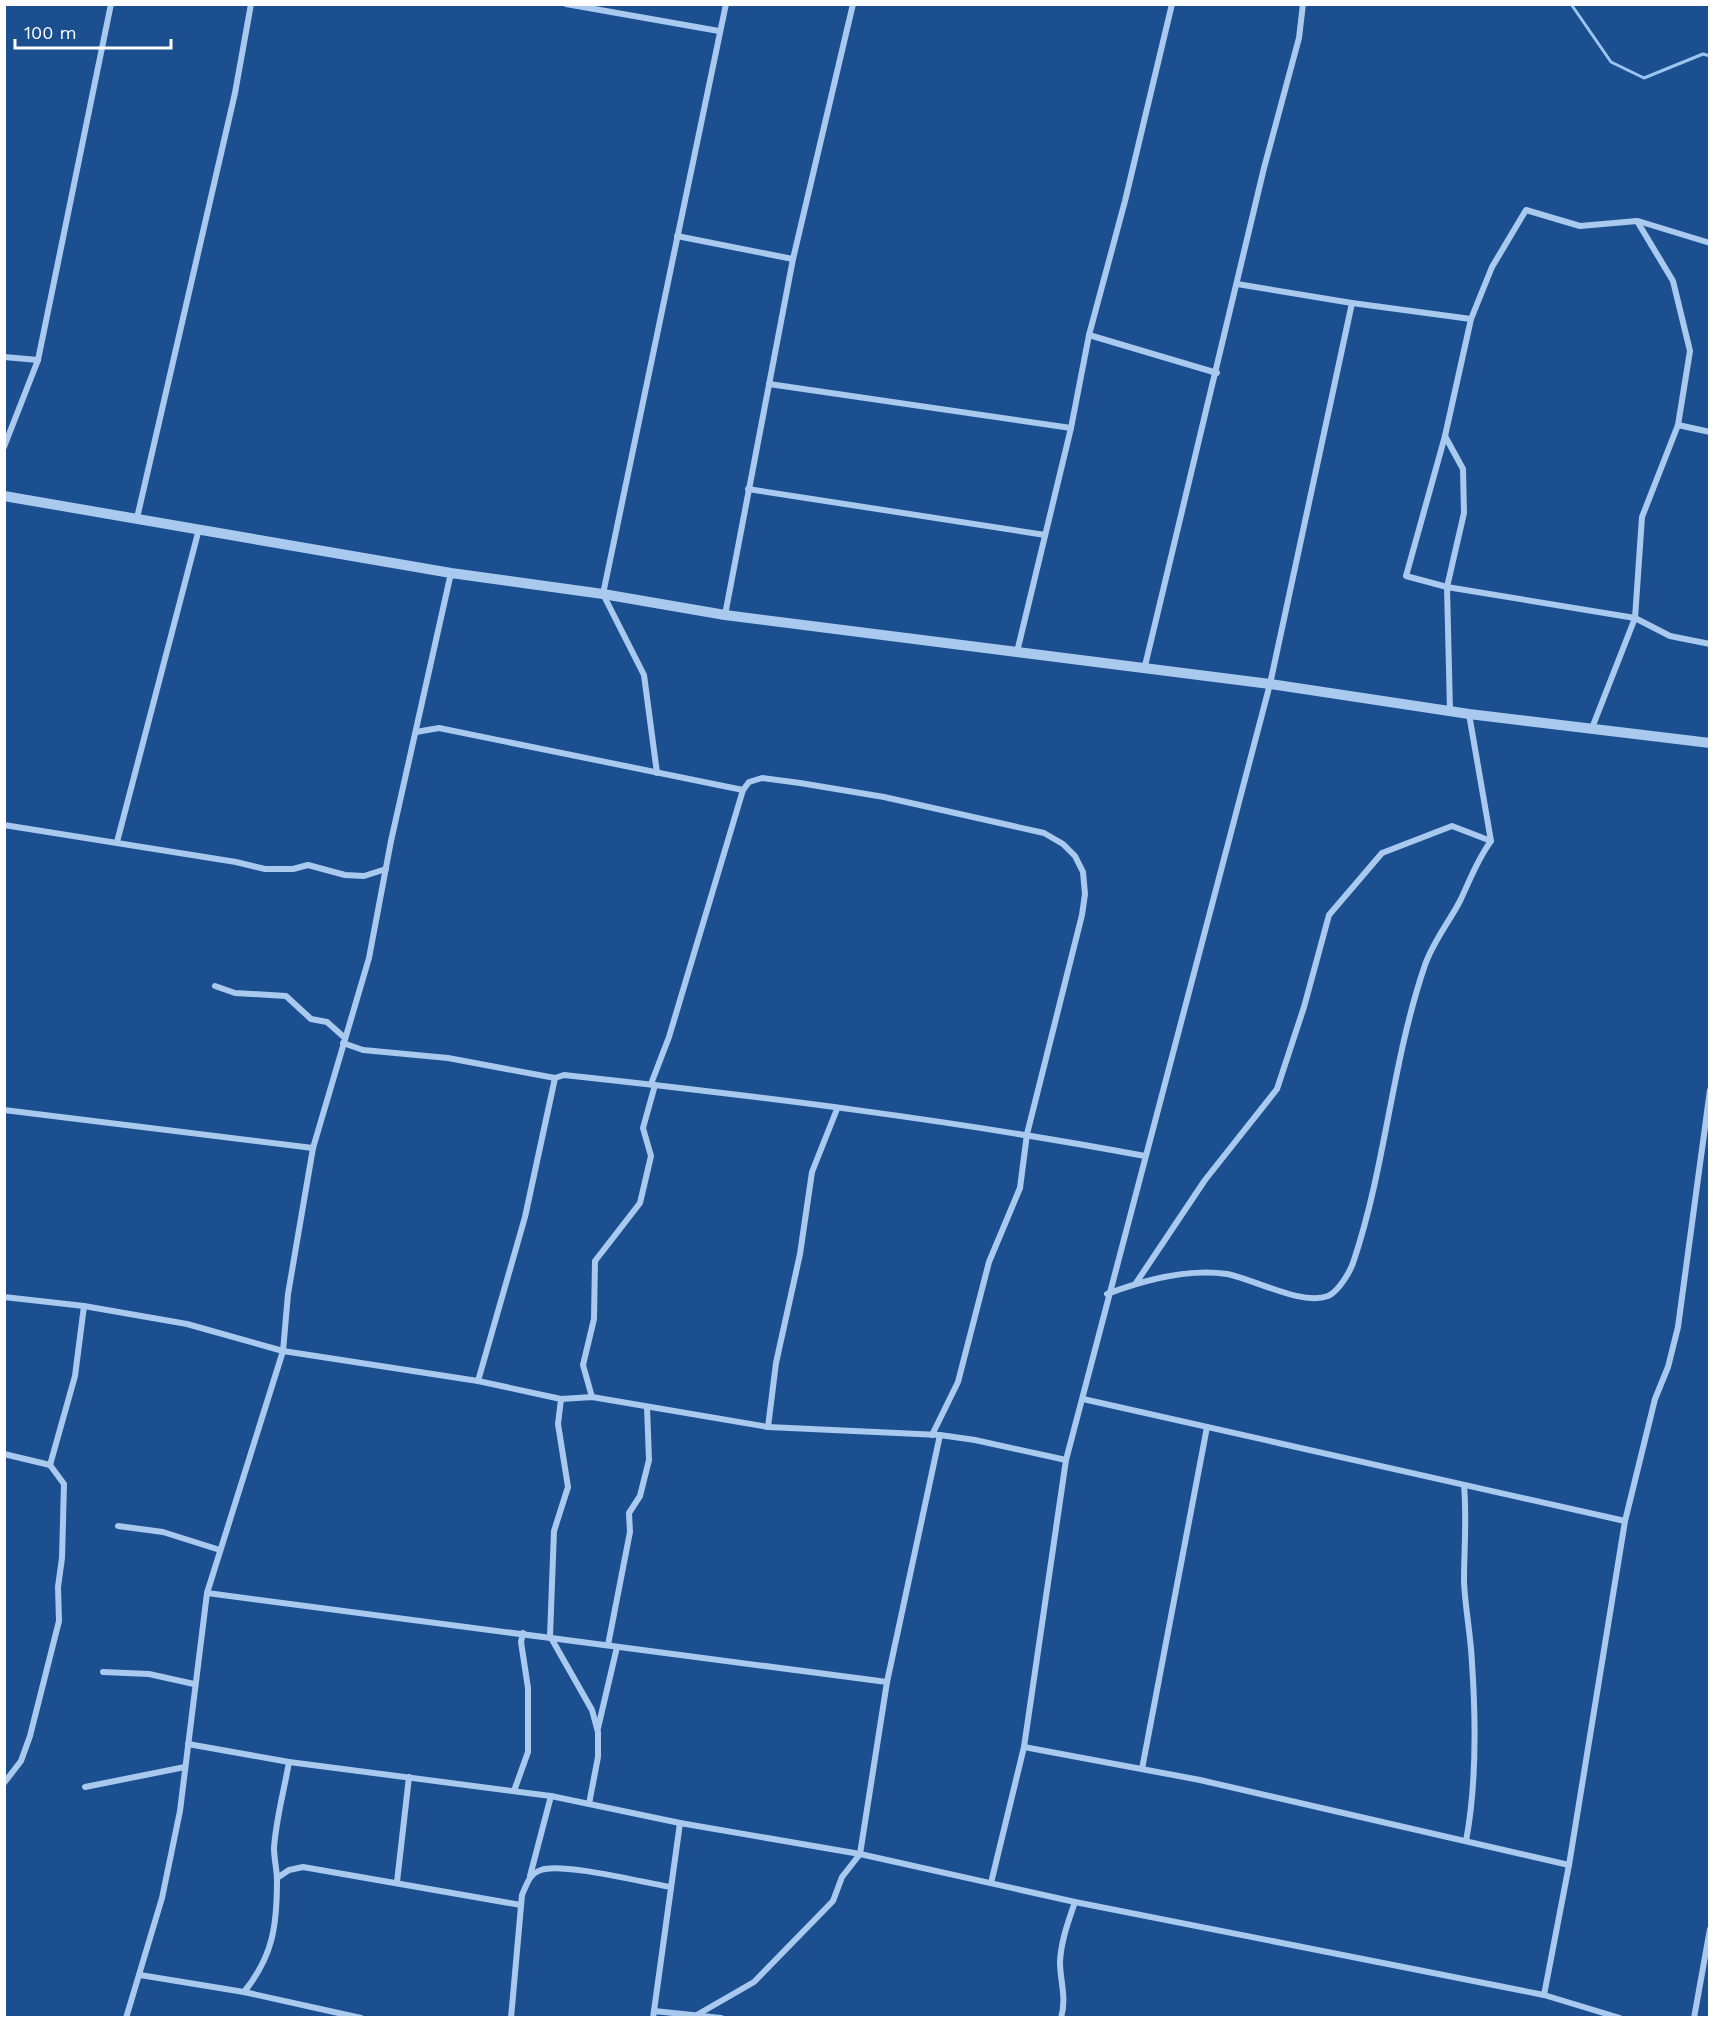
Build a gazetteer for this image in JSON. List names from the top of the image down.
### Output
{
  "scale_bar": "100 m"
}
